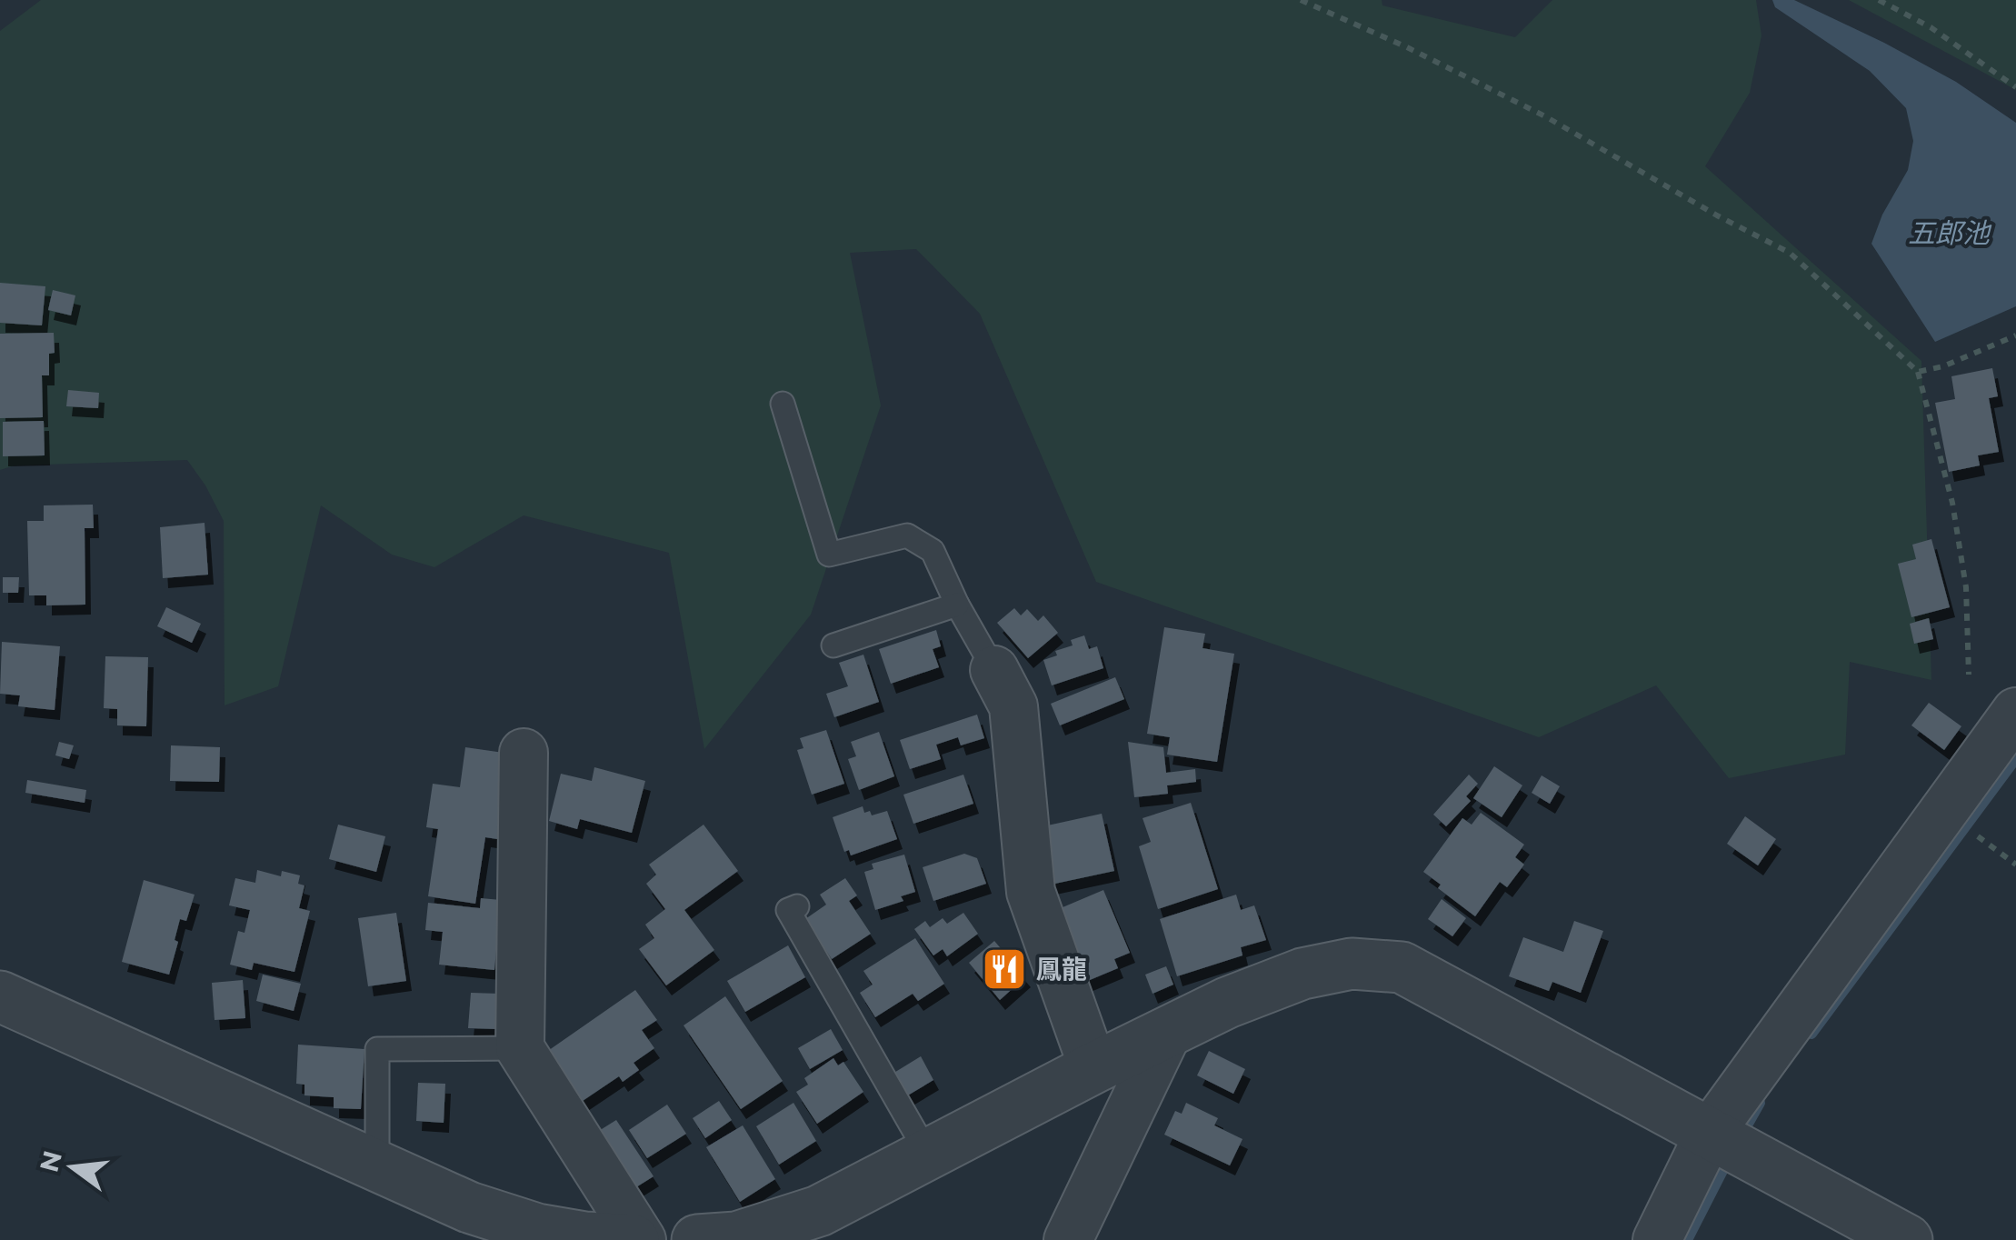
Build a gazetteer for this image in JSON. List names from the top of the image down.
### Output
{
  "water": ["五郎池"],
  "places": {
    "restaurant": ["鳳龍"]
  },
  "north": "left"
}
